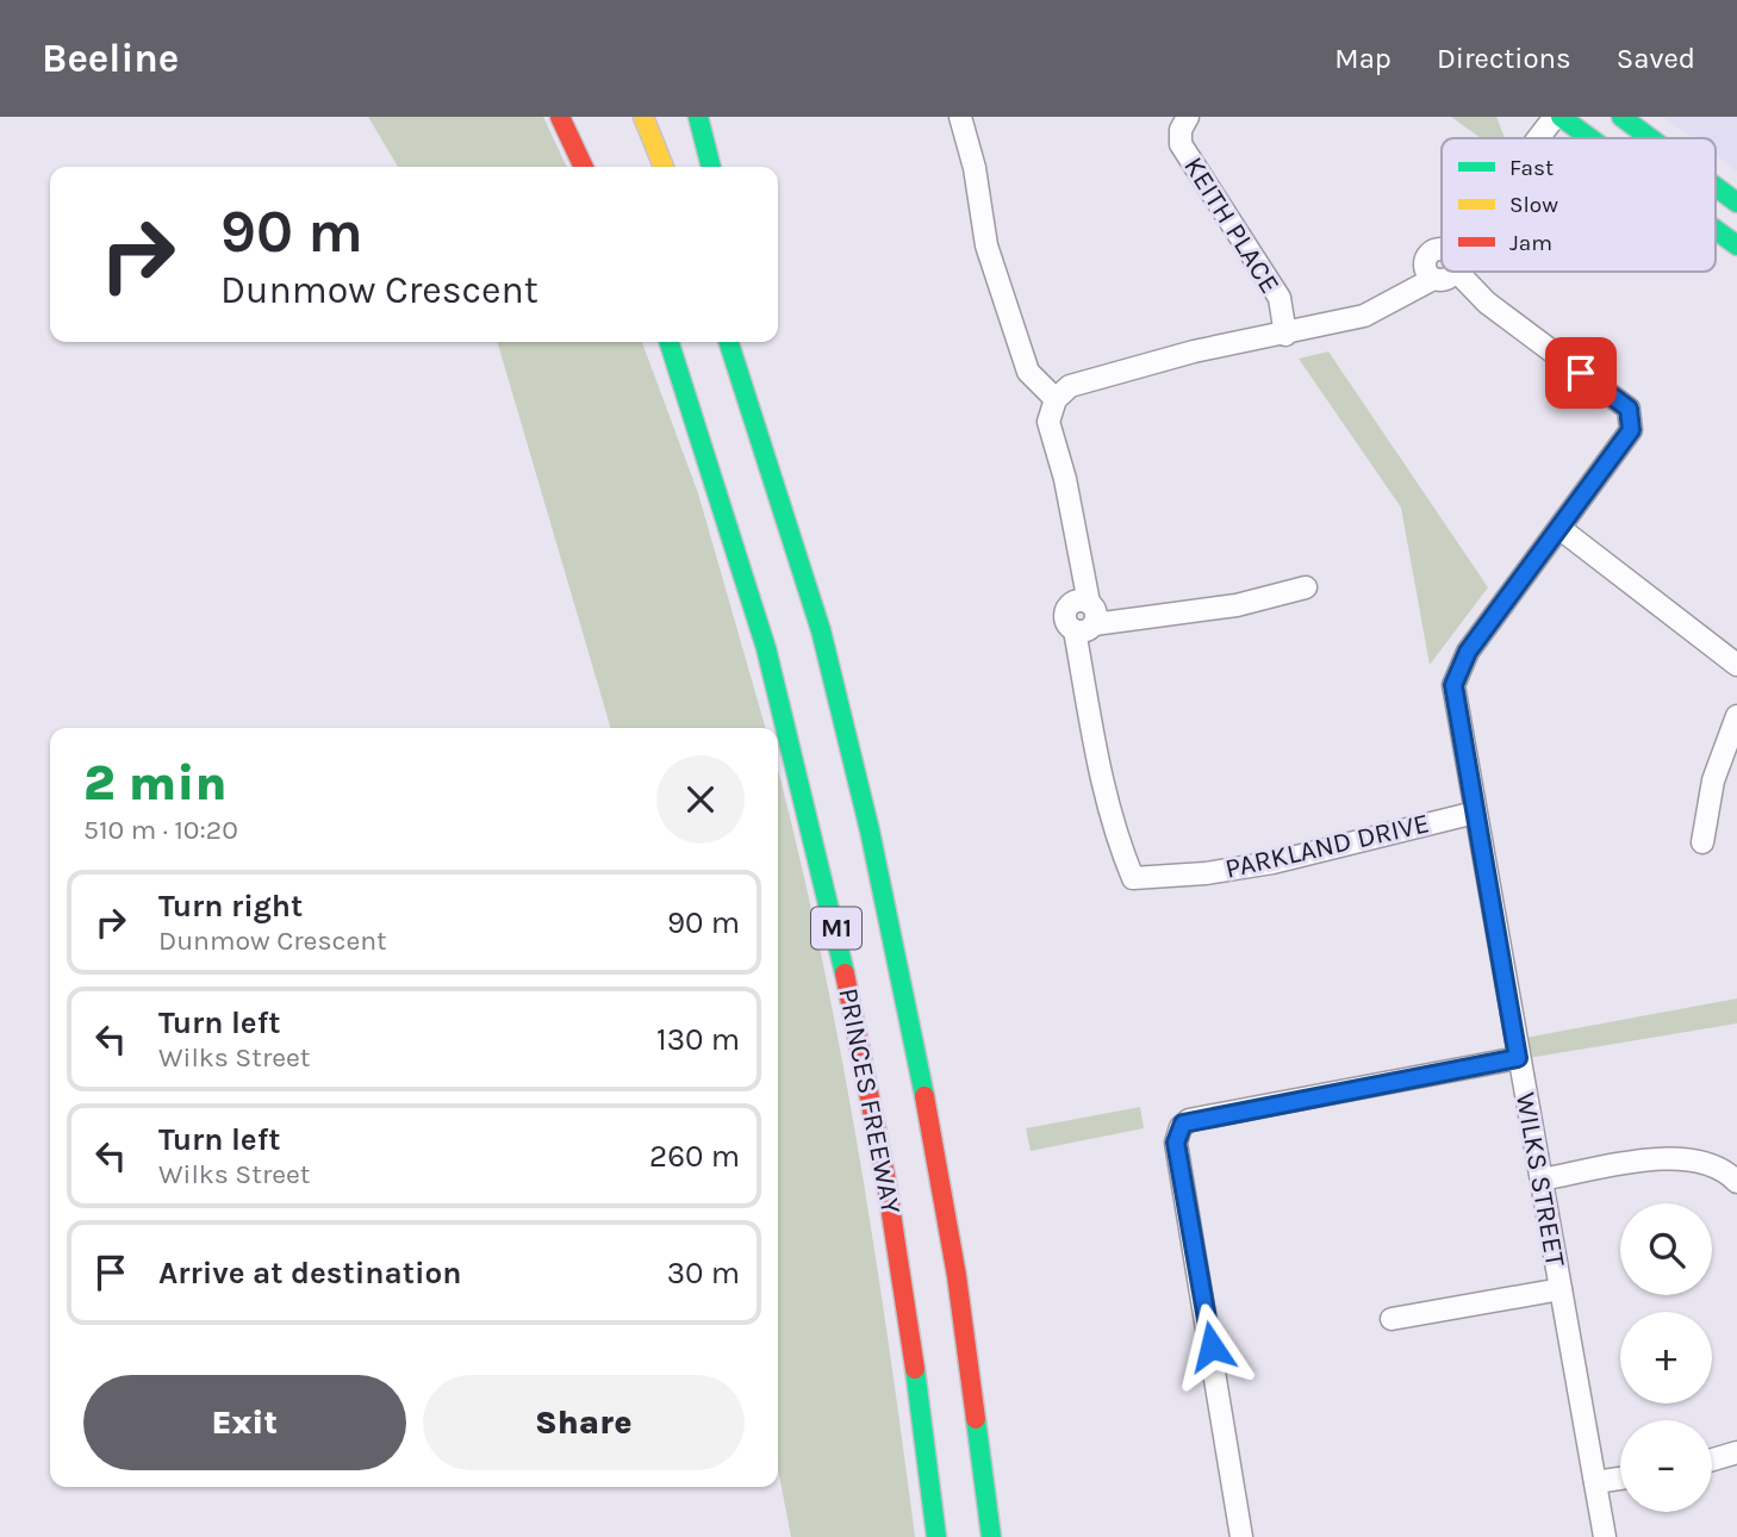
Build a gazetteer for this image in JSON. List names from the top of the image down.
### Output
{
  "streets": {
    "highway": ["M1", "PRINCES FREEWAY"],
    "street": ["KEITH PLACE", "PARKLAND DRIVE", "WILKS STREET"]
  },
  "crossings": [
    ["PARKLAND DRIVE", "WILKS STREET"]
  ],
  "legend": ["Fast", "Slow", "Jam"],
  "page": {
    "header": "Beeline",
    "nav": ["Map", "Directions", "Saved"],
    "turn": ["90 m", "Dunmow Crescent"],
    "heading": ["2 min", "510 m · 10:20"],
    "list": [
      {
        "name": "Turn right",
        "note": "Dunmow Crescent",
        "value": "90 m"
      },
      {
        "name": "Turn left",
        "note": "Wilks Street",
        "value": "130 m"
      },
      {
        "name": "Turn left",
        "note": "Wilks Street",
        "value": "260 m"
      },
      {
        "name": "Arrive at destination",
        "value": "30 m"
      }
    ],
    "map_buttons": ["+", "−"],
    "buttons": ["Exit", "Share"]
  }
}
